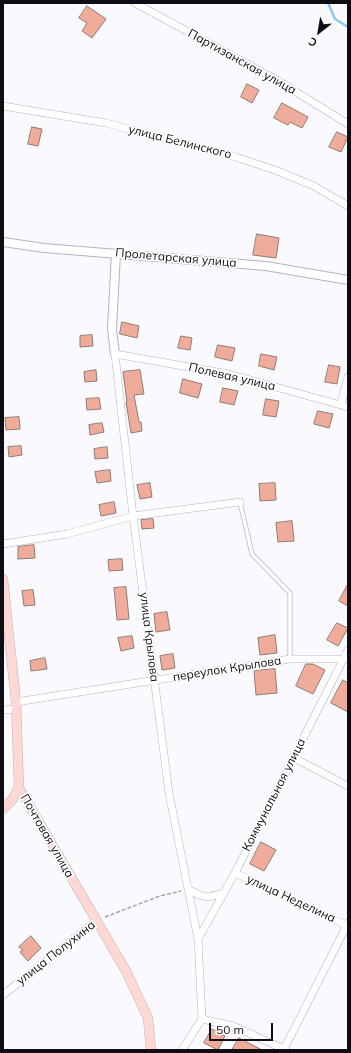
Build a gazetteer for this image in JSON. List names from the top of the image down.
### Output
{
  "streets": {
    "main road": ["Почтовая улица"],
    "street": [
      "Партизанская улица",
      "улица Белинского",
      "Пролетарская улица",
      "Полевая улица",
      "улица Крылова",
      "переулок Крылова",
      "Коммунальная улица",
      "улица Неделина",
      "улица Полухина"
    ]
  },
  "crossings": [
    ["Пролетарская улица", "улица Крылова"],
    ["Полевая улица", "улица Крылова"],
    ["улица Крылова", "переулок Крылова"],
    ["улица Крылова", "Коммунальная улица"],
    ["улица Крылова", "улица Полухина"],
    ["переулок Крылова", "Коммунальная улица"],
    ["переулок Крылова", "Почтовая улица"],
    ["Коммунальная улица", "улица Неделина"],
    ["Почтовая улица", "улица Полухина"]
  ],
  "scale_bar": "50 m",
  "north": "bottom left"
}
